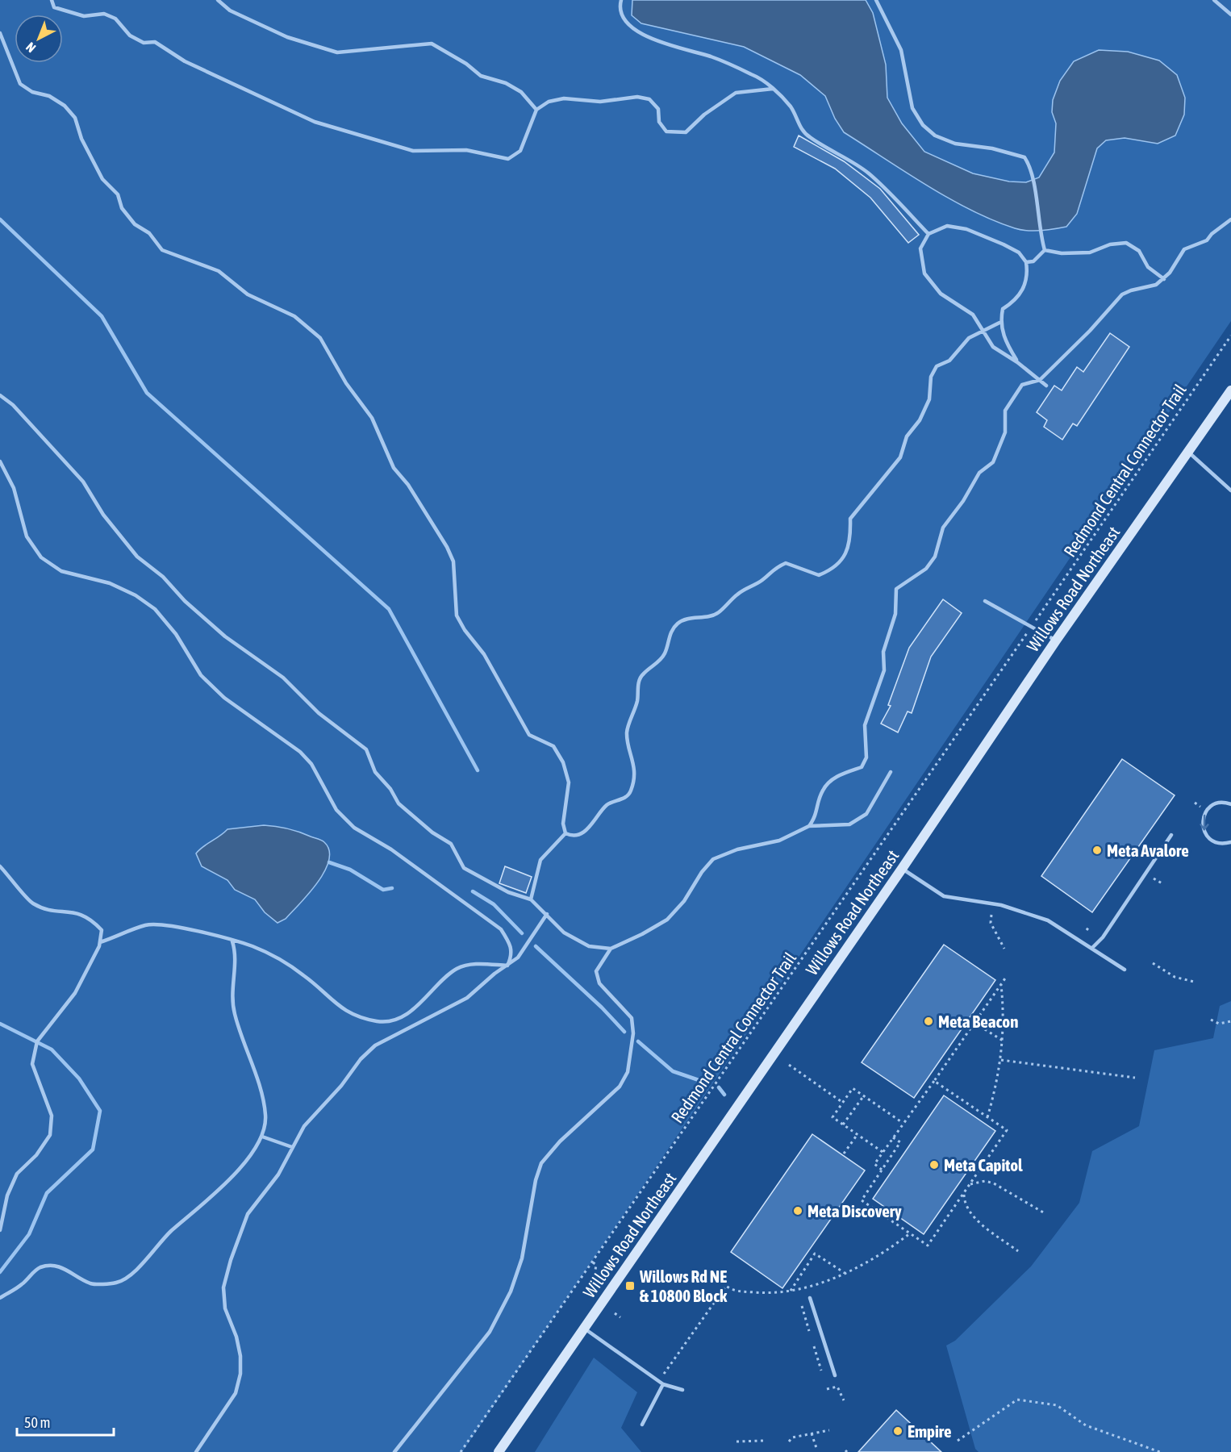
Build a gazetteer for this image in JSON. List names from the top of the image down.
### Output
{
  "streets": {
    "main road": ["Willows Road Northeast"],
    "path": ["Redmond Central Connector Trail"]
  },
  "places": {
    "other": [
      "Meta Avalore",
      "Meta Beacon",
      "Meta Capitol",
      "Meta Discovery",
      "Empire"
    ],
    "transit": ["Willows Rd NE & 10800 Block"]
  },
  "scale_bar": "50 m",
  "north": "bottom left"
}
